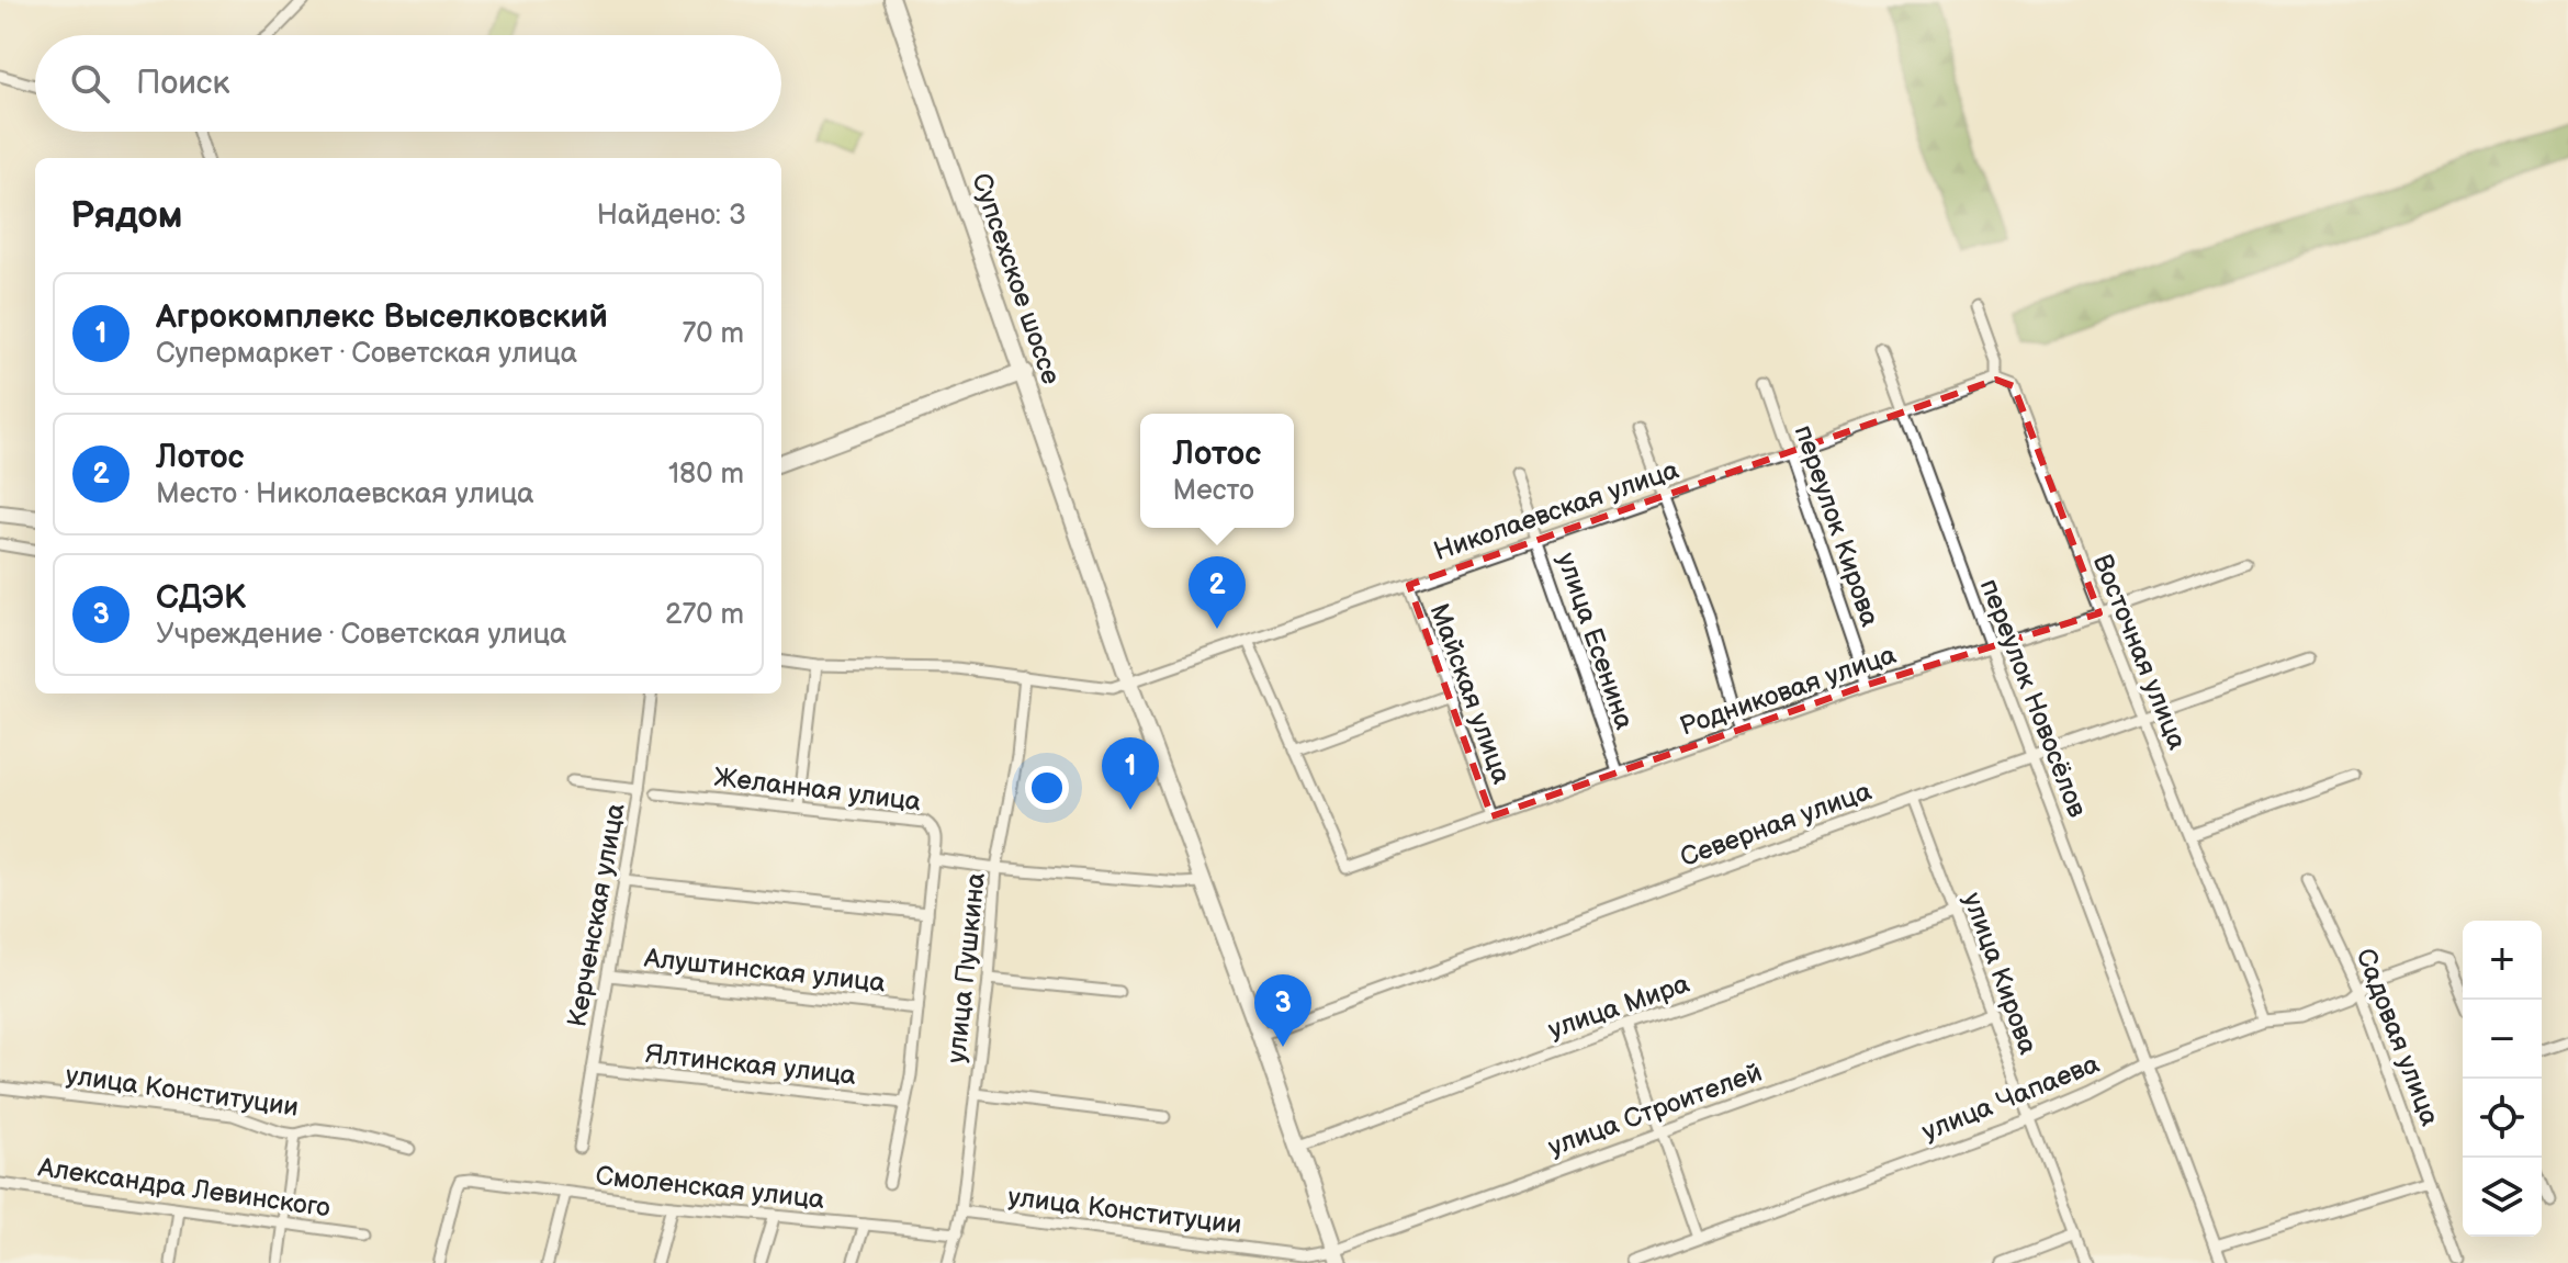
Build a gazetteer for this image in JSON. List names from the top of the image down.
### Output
{
  "streets": {
    "main road": ["Супсехское шоссе"],
    "street": [
      "Николаевская улица",
      "переулок Кирова",
      "улица Есенина",
      "Восточная улица",
      "Родниковая улица",
      "Майская улица",
      "переулок Новосёлов",
      "Желанная улица",
      "Северная улица",
      "Керченская улица",
      "улица Пушкина",
      "Алуштинская улица",
      "улица Кирова",
      "улица Мира",
      "Садовая улица",
      "Ялтинская улица",
      "улица Конституции",
      "улица Чапаева",
      "улица Строителей",
      "Александра Левинского",
      "Смоленская улица"
    ]
  },
  "crossings": [
    ["Супсехское шоссе", "Николаевская улица"],
    ["Супсехское шоссе", "Северная улица"],
    ["Супсехское шоссе", "улица Мира"],
    ["Супсехское шоссе", "улица Конституции"],
    ["Супсехское шоссе", "улица Строителей"],
    ["Николаевская улица", "переулок Кирова"],
    ["Николаевская улица", "улица Есенина"],
    ["Николаевская улица", "Восточная улица"],
    ["Николаевская улица", "Майская улица"],
    ["Николаевская улица", "переулок Новосёлов"],
    ["Николаевская улица", "улица Пушкина"],
    ["переулок Кирова", "Родниковая улица"],
    ["улица Есенина", "Родниковая улица"],
    ["Восточная улица", "Родниковая улица"],
    ["Восточная улица", "Северная улица"],
    ["Восточная улица", "улица Чапаева"],
    ["Родниковая улица", "Майская улица"],
    ["Родниковая улица", "переулок Новосёлов"],
    ["переулок Новосёлов", "Северная улица"],
    ["переулок Новосёлов", "улица Чапаева"],
    ["Желанная улица", "Алуштинская улица"],
    ["Желанная улица", "Ялтинская улица"],
    ["Северная улица", "улица Кирова"],
    ["Керченская улица", "Алуштинская улица"],
    ["Керченская улица", "Ялтинская улица"],
    ["улица Пушкина", "улица Конституции"],
    ["улица Пушкина", "Смоленская улица"],
    ["улица Кирова", "улица Мира"],
    ["улица Кирова", "улица Чапаева"],
    ["улица Кирова", "улица Строителей"],
    ["Садовая улица", "улица Чапаева"],
    ["улица Конституции", "улица Строителей"]
  ],
  "page": {
    "search": "Поиск",
    "heading": ["Рядом", "Найдено: 3"],
    "list": [
      {
        "mark": "1",
        "name": "Агрокомплекс Выселковский",
        "note": "Супермаркет · Советская улица",
        "value": "70 m"
      },
      {
        "mark": "2",
        "name": "Лотос",
        "note": "Место · Николаевская улица",
        "value": "180 m"
      },
      {
        "mark": "3",
        "name": "СДЭК",
        "note": "Учреждение · Советская улица",
        "value": "270 m"
      }
    ],
    "popup": ["Лотос", "Место"],
    "pins": ["2", "1", "3"],
    "map_buttons": ["+", "−"]
  }
}
